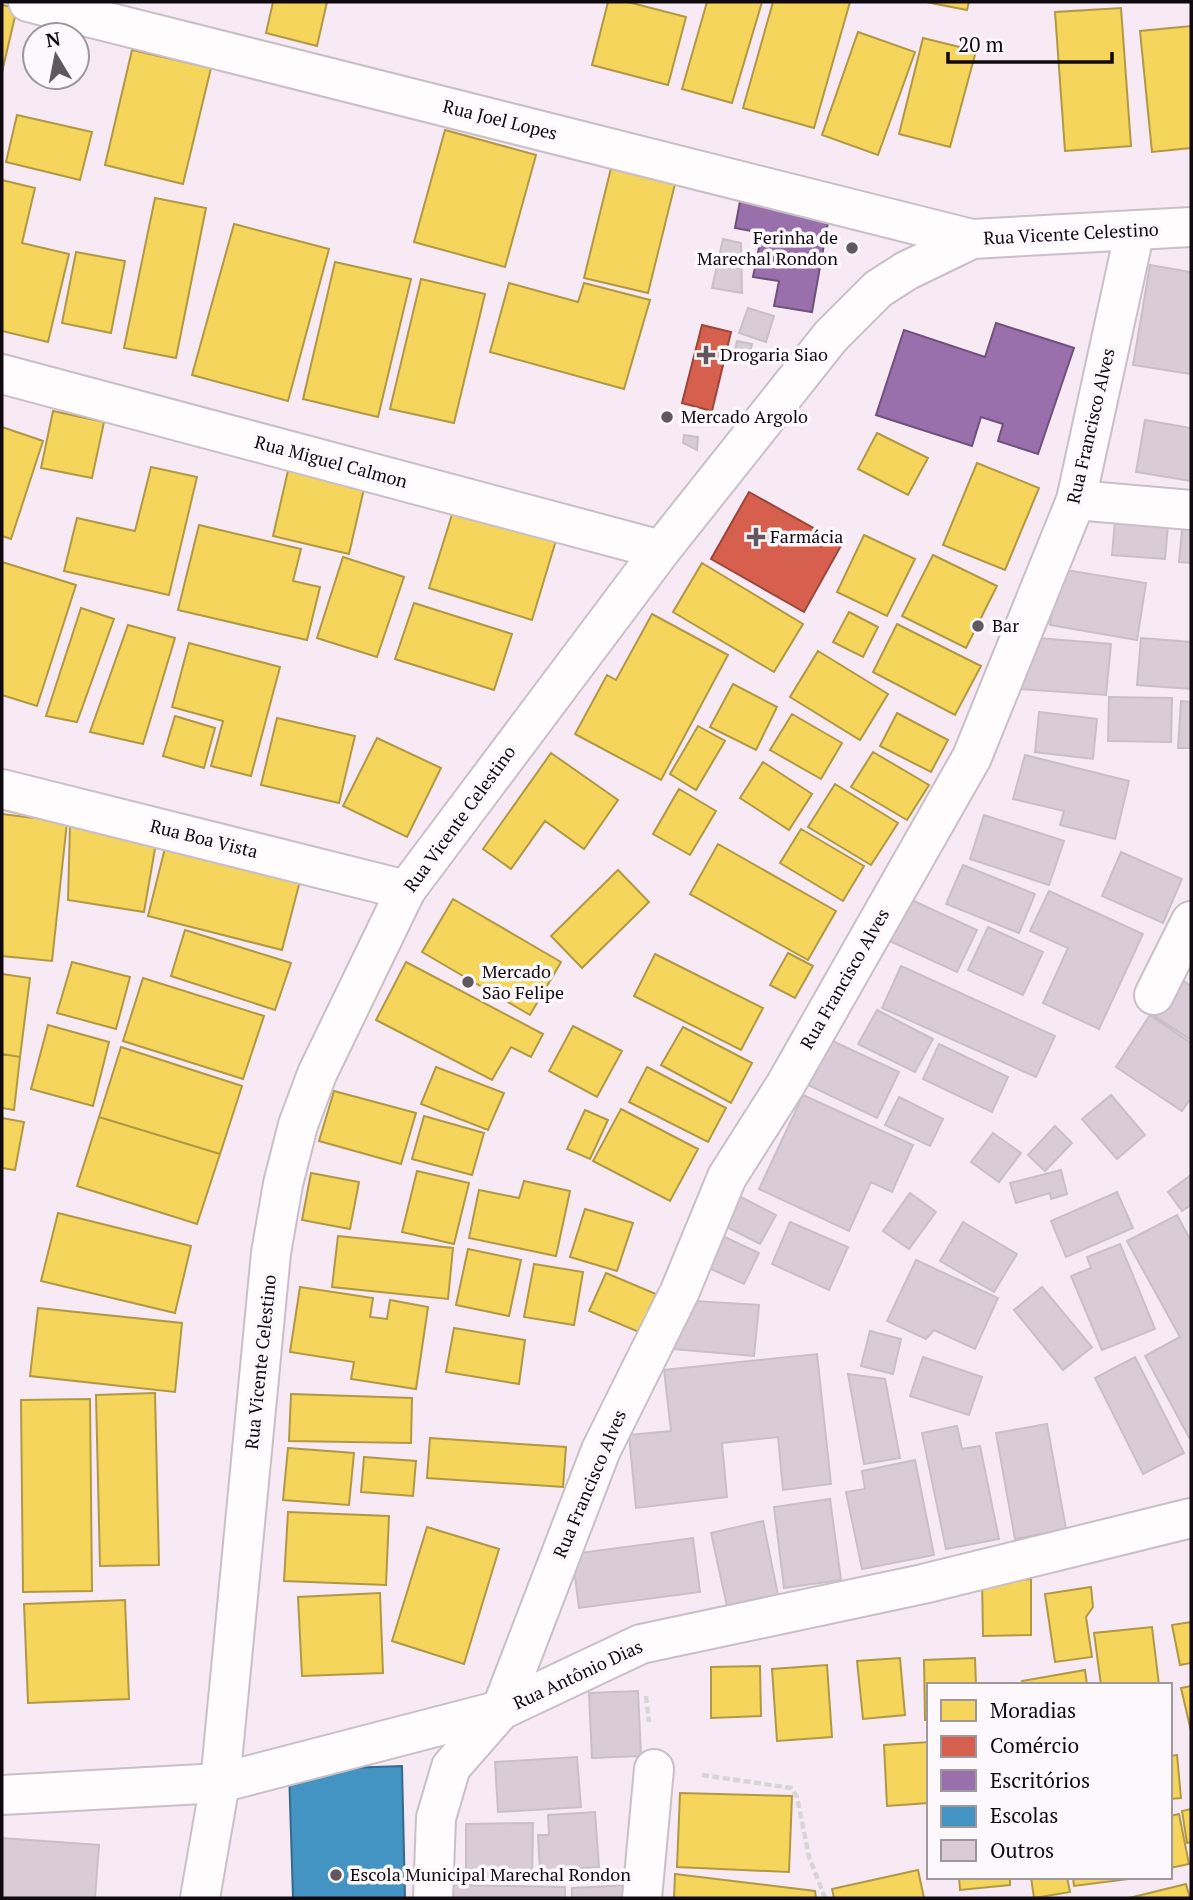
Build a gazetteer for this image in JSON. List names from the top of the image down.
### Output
{
  "streets": {
    "street": [
      "Rua Joel Lopes",
      "Rua Vicente Celestino",
      "Rua Francisco Alves",
      "Rua Miguel Calmon",
      "Rua Boa Vista",
      "Rua Antônio Dias"
    ]
  },
  "crossings": [
    ["Rua Joel Lopes", "Rua Vicente Celestino"],
    ["Rua Vicente Celestino", "Rua Francisco Alves"],
    ["Rua Vicente Celestino", "Rua Miguel Calmon"],
    ["Rua Vicente Celestino", "Rua Boa Vista"],
    ["Rua Vicente Celestino", "Rua Antônio Dias"],
    ["Rua Francisco Alves", "Rua Antônio Dias"]
  ],
  "places": {
    "other": [
      "Ferinha de Marechal Rondon",
      "Mercado Argolo",
      "Bar",
      "Mercado São Felipe",
      "Escola Municipal Marechal Rondon"
    ],
    "health": ["Drogaria Siao", "Farmácia"]
  },
  "legend": [
    "Moradias",
    "Comércio",
    "Escritórios",
    "Escolas",
    "Outros"
  ],
  "scale_bar": "20 m",
  "north": "top"
}
